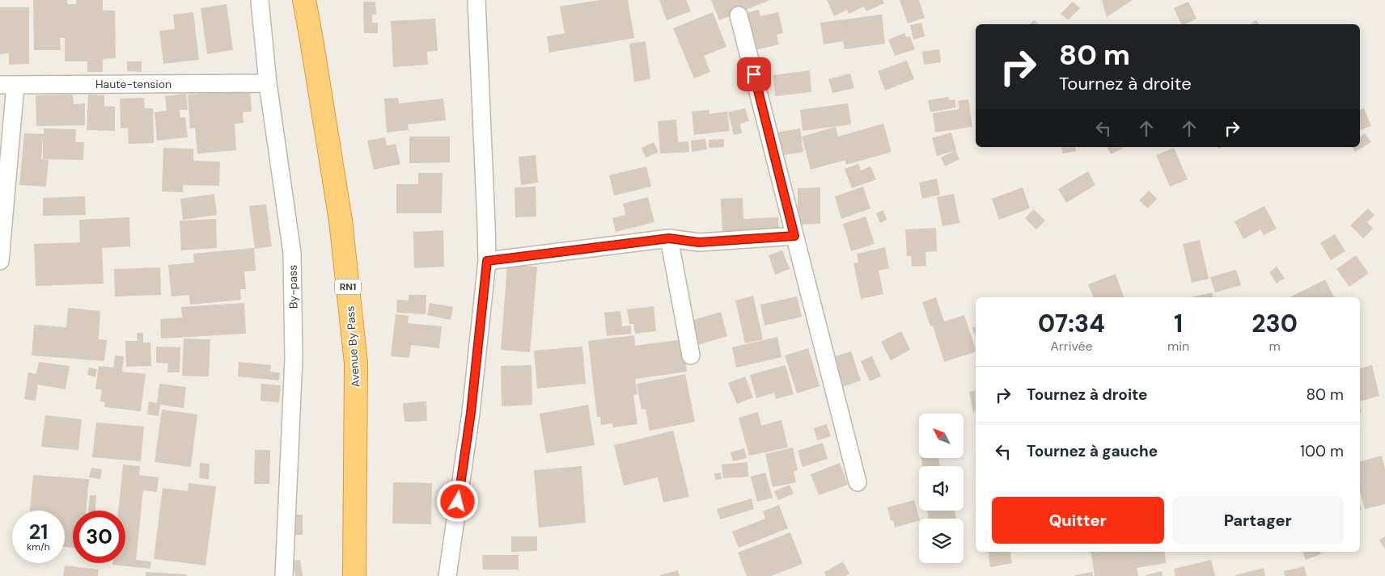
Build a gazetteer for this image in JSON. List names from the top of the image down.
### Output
{
  "streets": {
    "highway": ["RN1", "Avenue By Pass"],
    "street": ["Haute-tension", "By-pass"]
  },
  "crossings": [
    ["Haute-tension", "By-pass"]
  ],
  "north": "top left",
  "page": {
    "turn": ["80 m", "Tournez à droite"],
    "eta": [
      "07:34",
      "Arrivée",
      "1",
      "min",
      "230",
      "m"
    ],
    "list": [
      {
        "name": "Tournez à droite",
        "value": "80 m"
      },
      {
        "name": "Tournez à gauche",
        "value": "100 m"
      }
    ],
    "buttons": ["Quitter", "Partager"],
    "speed": "21 km/h",
    "limit": "30"
  }
}
